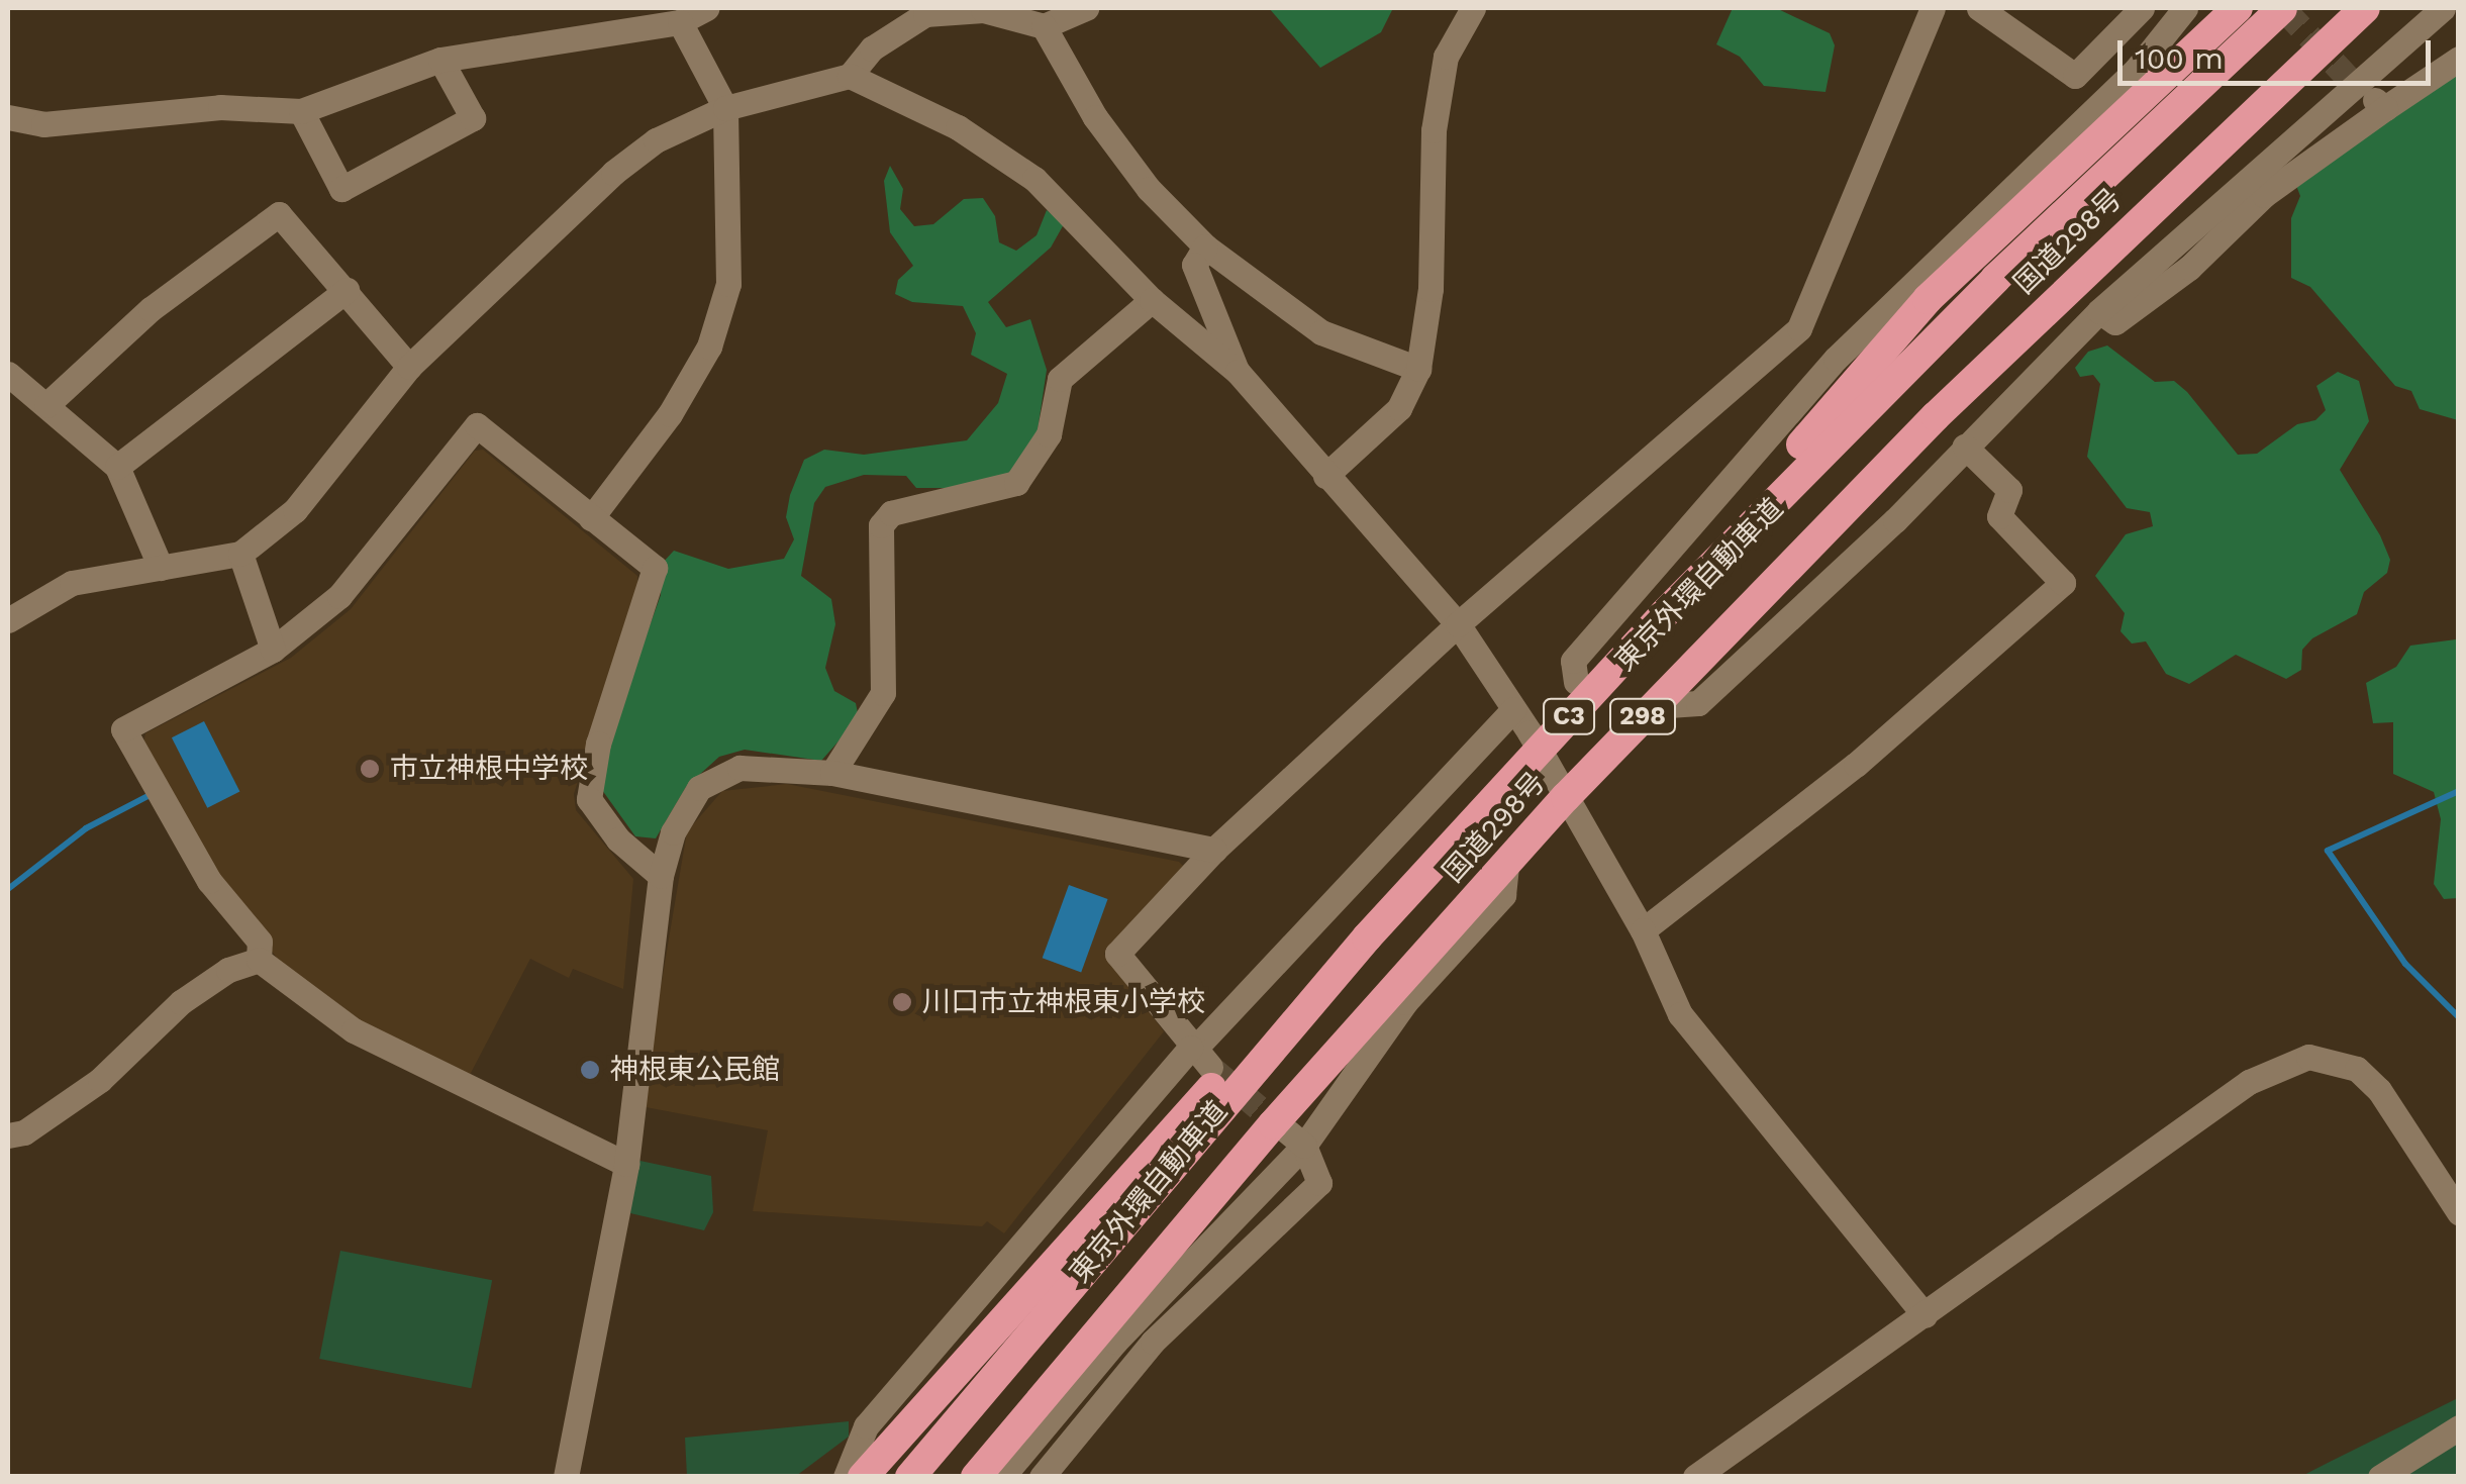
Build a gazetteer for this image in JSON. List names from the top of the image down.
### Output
{
  "streets": {
    "highway": [
      "国道298号",
      "東京外環自動車道",
      "C3",
      "298"
    ]
  },
  "places": ["市立神根中学校", "川口市立神根東小学校", "神根東公民館"],
  "scale_bar": "100 m"
}
